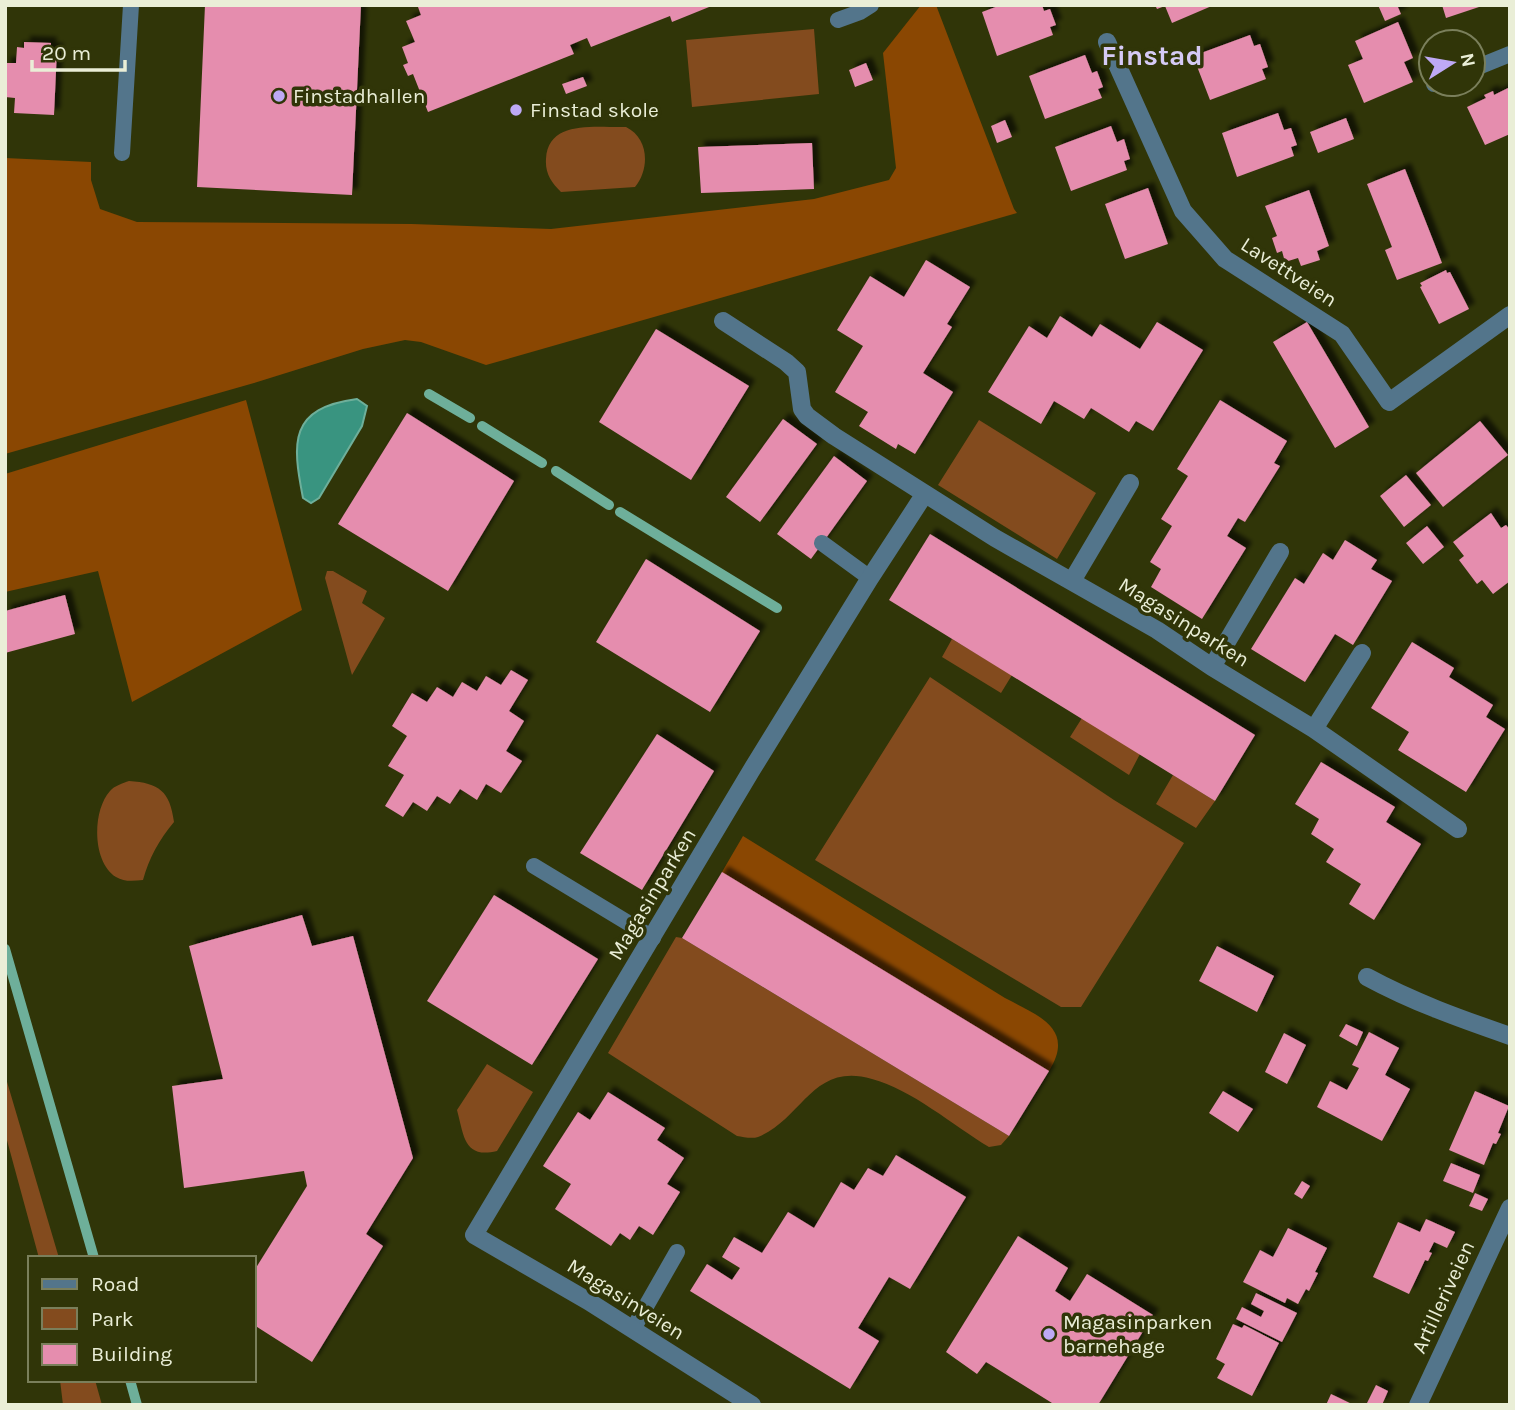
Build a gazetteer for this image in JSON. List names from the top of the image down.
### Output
{
  "streets": {
    "street": [
      "Lavettveien",
      "Magasinparken",
      "Artilleriveien",
      "Magasinveien"
    ]
  },
  "crossings": [
    ["Magasinparken", "Magasinveien"]
  ],
  "districts": ["Finstad"],
  "places": ["Finstadhallen", "Finstad skole", "Magasinparken barnehage"],
  "legend": ["Road", "Park", "Building"],
  "scale_bar": "20 m",
  "north": "right"
}
